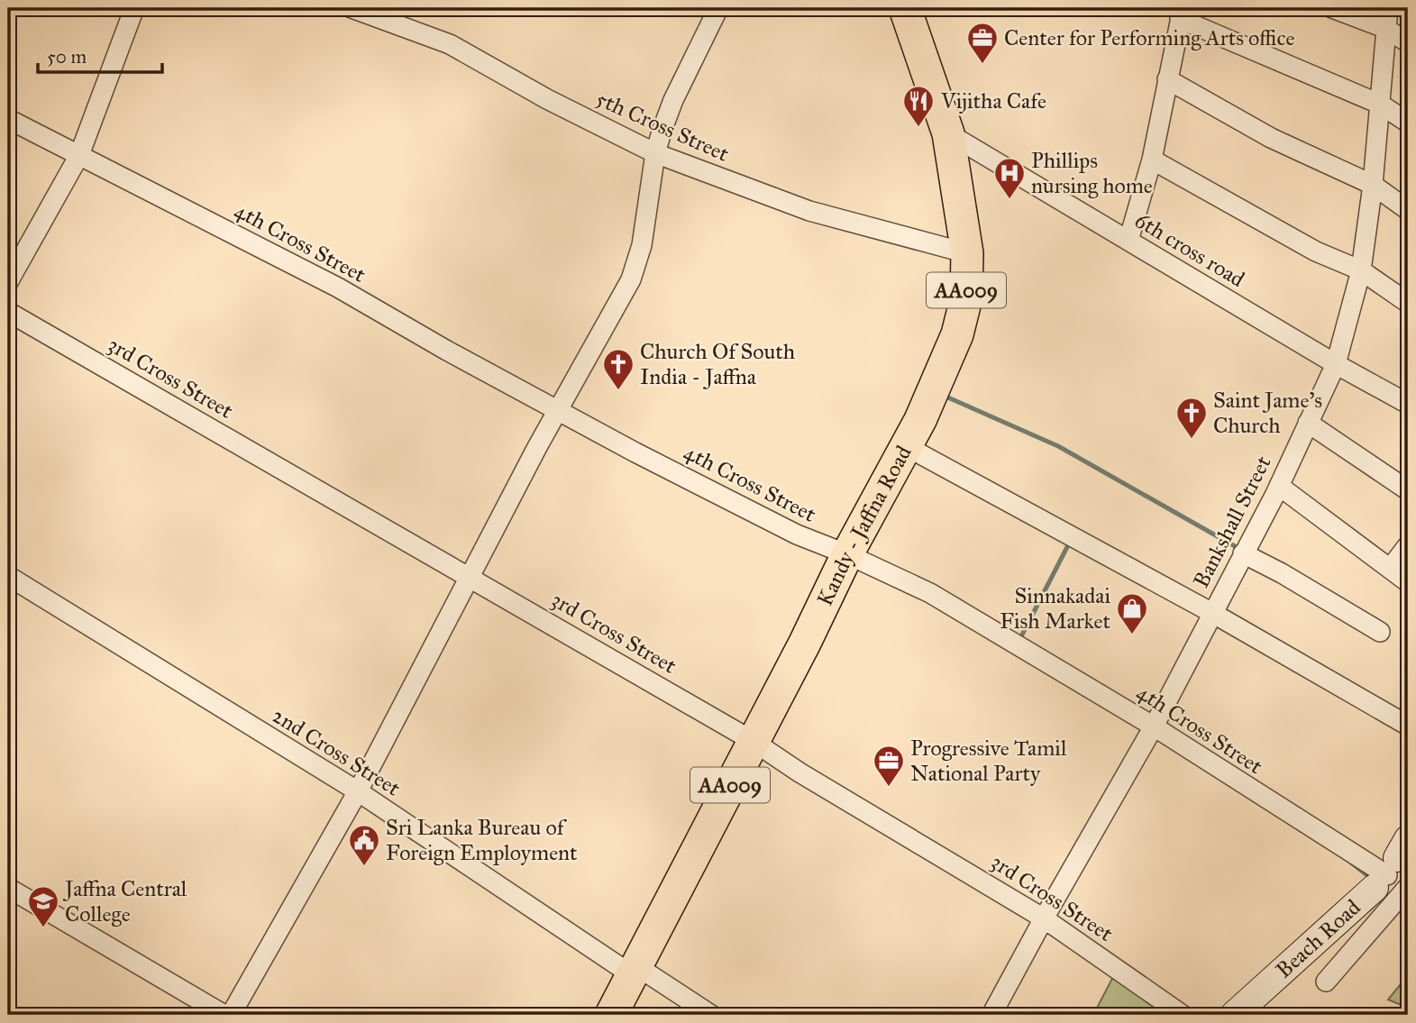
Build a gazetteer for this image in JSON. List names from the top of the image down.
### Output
{
  "streets": {
    "highway": ["AA009", "Kandy - Jaffna Road"],
    "main road": ["Beach Road"],
    "street": [
      "5th Cross Street",
      "4th Cross Street",
      "6th cross road",
      "3rd Cross Street",
      "Bankshall Street",
      "2nd Cross Street"
    ]
  },
  "crossings": [
    ["5th Cross Street", "Kandy - Jaffna Road"],
    ["4th Cross Street", "Bankshall Street"],
    ["4th Cross Street", "Kandy - Jaffna Road"],
    ["4th Cross Street", "Beach Road"],
    ["6th cross road", "Bankshall Street"],
    ["6th cross road", "Kandy - Jaffna Road"],
    ["3rd Cross Street", "Bankshall Street"],
    ["3rd Cross Street", "Kandy - Jaffna Road"],
    ["Kandy - Jaffna Road", "2nd Cross Street"]
  ],
  "places": {
    "office": ["Center for Performing Arts office", "Progressive Tamil National Party"],
    "restaurant": ["Vijitha Cafe"],
    "hospital": ["Phillips nursing home"],
    "church": ["Church Of South India - Jaffna", "Saint Jame's Church"],
    "shop": ["Sinnakadai Fish Market"],
    "public building": ["Sri Lanka Bureau of Foreign Employment"],
    "school or university": ["Jaffna Central College"]
  },
  "scale_bar": "50 m"
}
